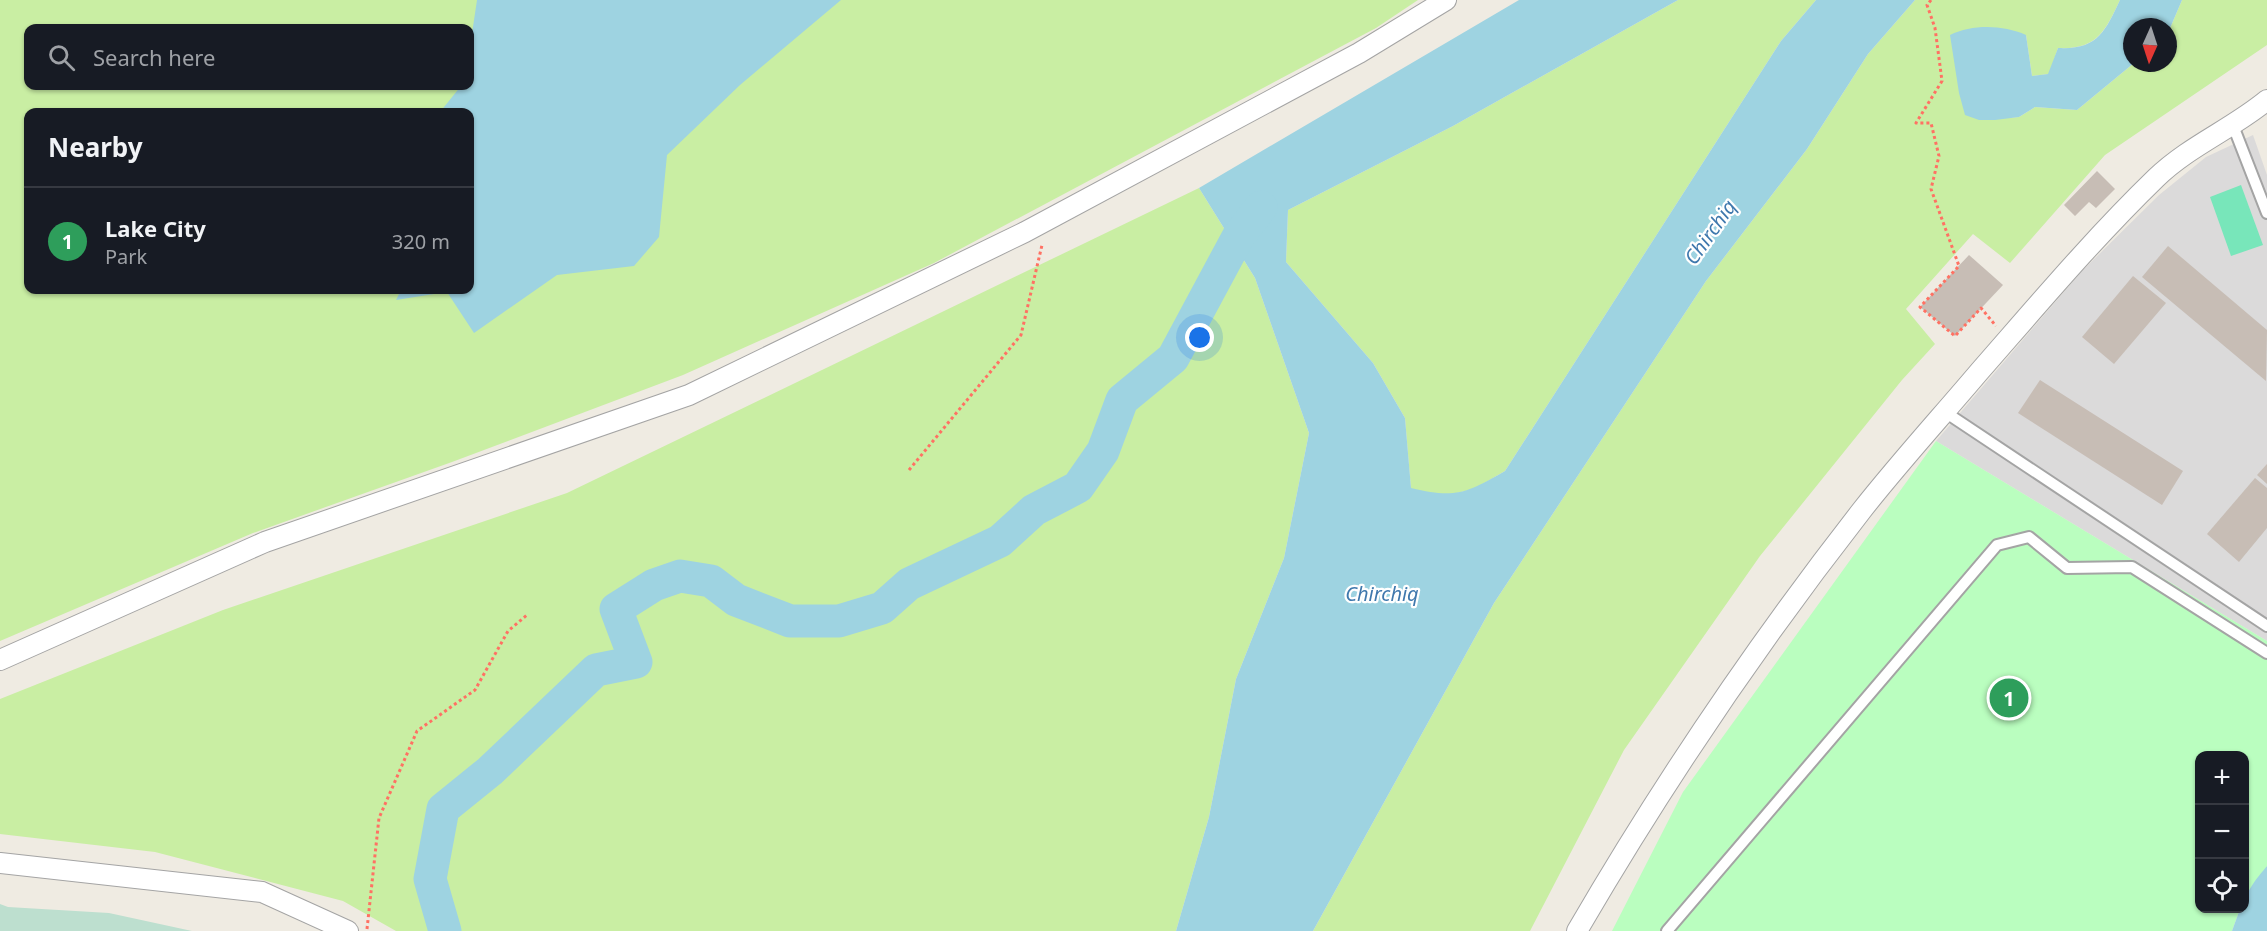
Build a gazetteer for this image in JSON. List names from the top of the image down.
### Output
{
  "water": ["Chirchiq"],
  "north": "bottom",
  "page": {
    "search": "Search here",
    "heading": "Nearby",
    "list": [
      {
        "mark": "1",
        "name": "Lake City",
        "note": "Park",
        "value": "320 m"
      }
    ],
    "pins": "1",
    "map_buttons": ["+", "−"]
  }
}
